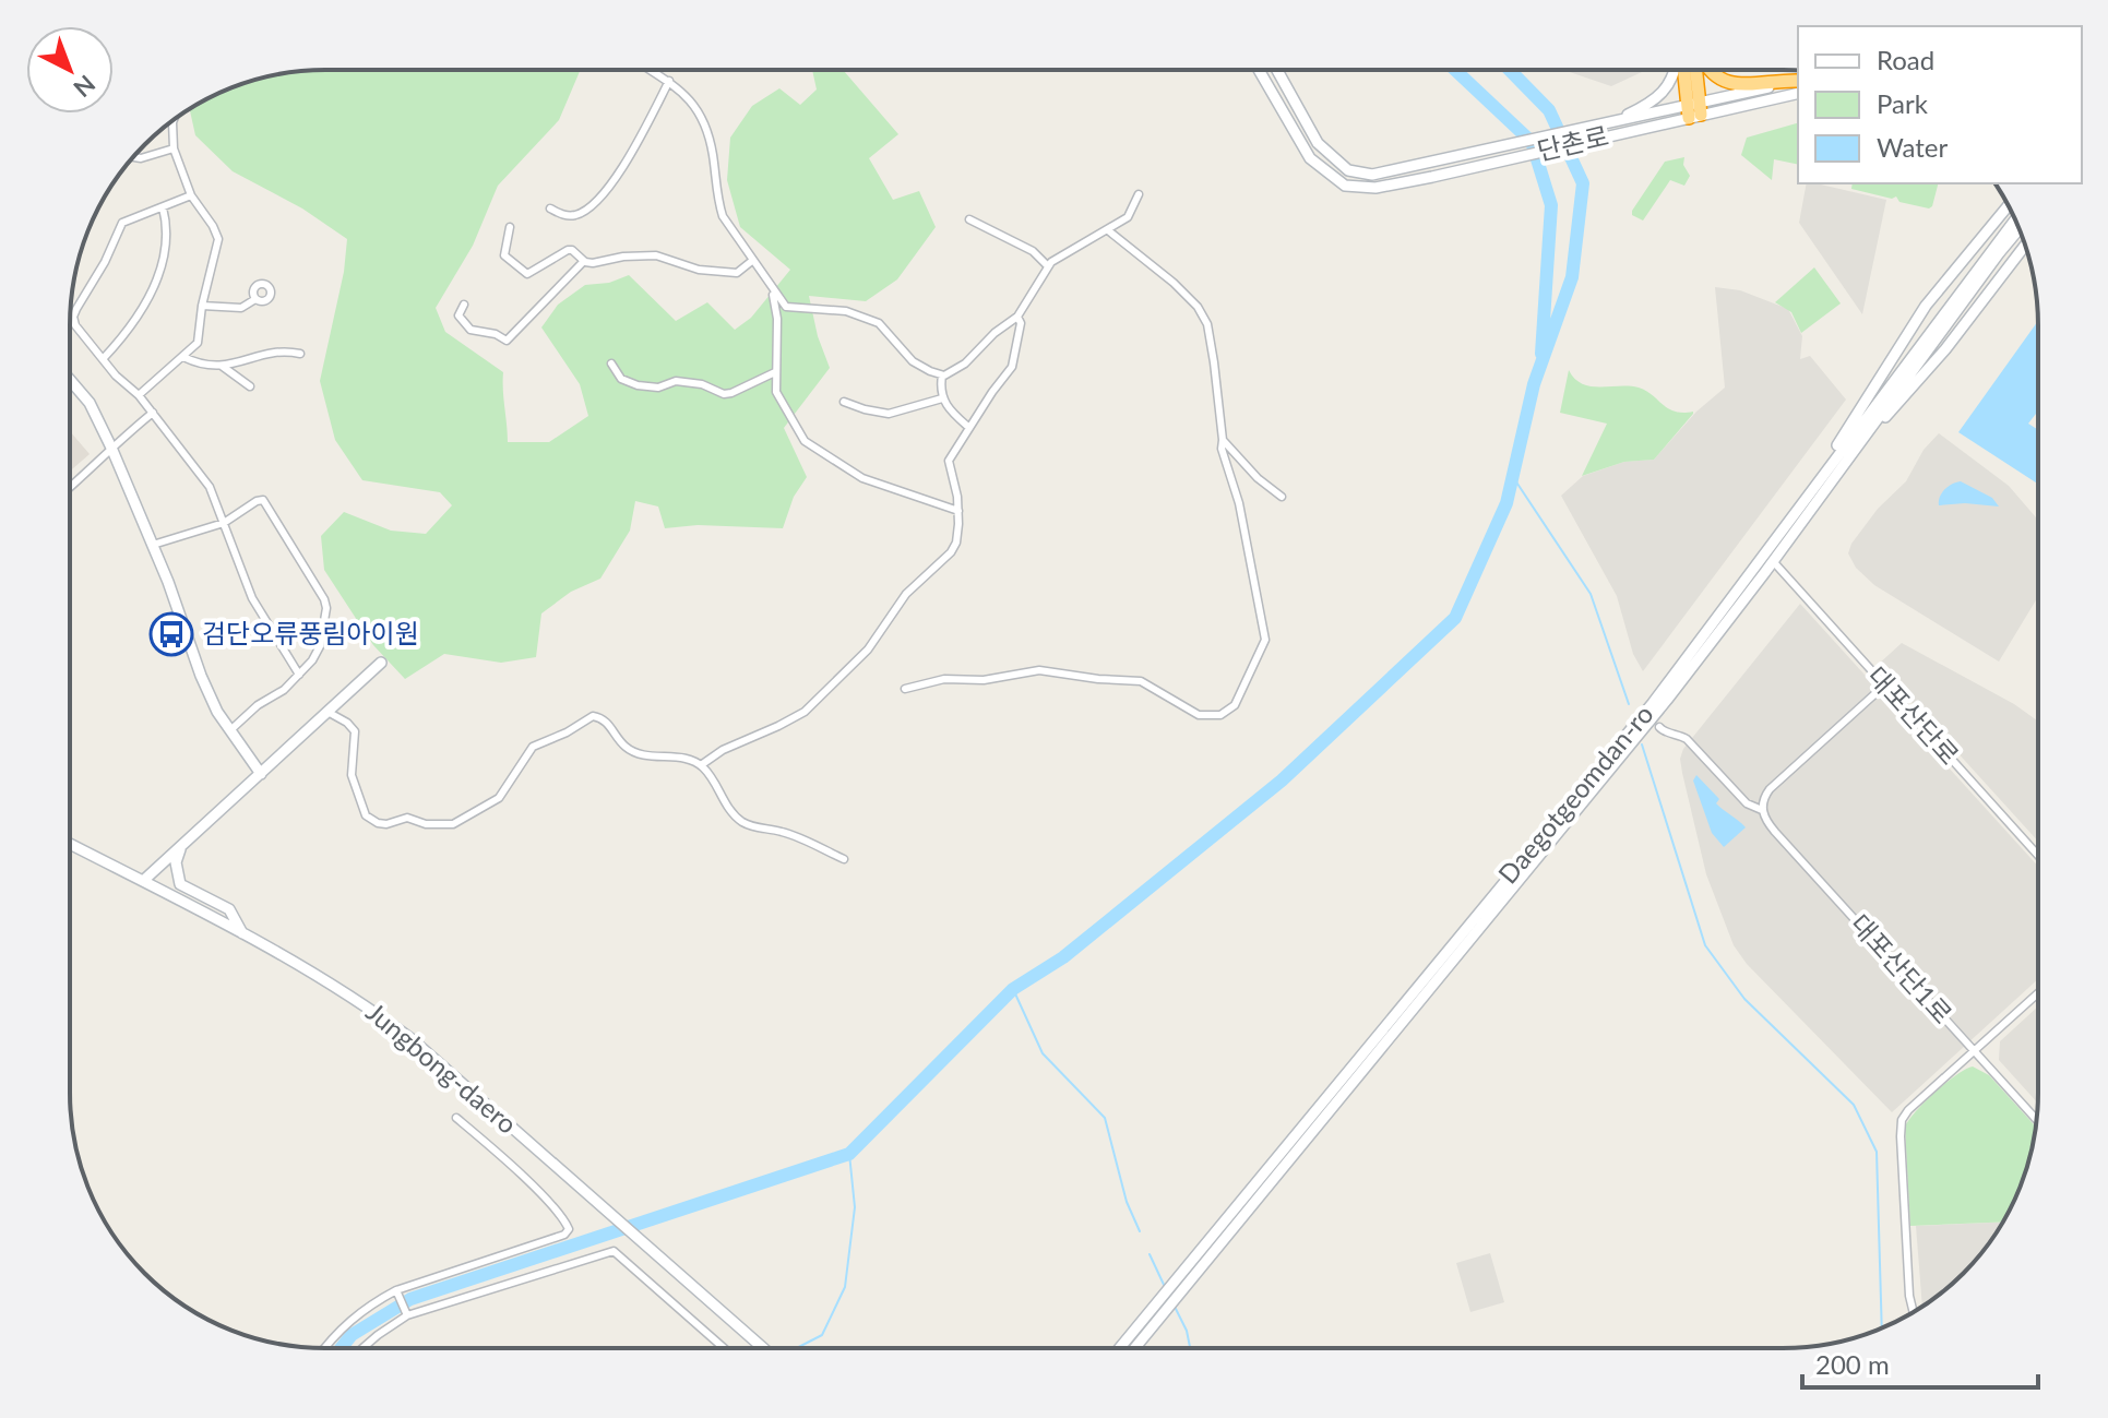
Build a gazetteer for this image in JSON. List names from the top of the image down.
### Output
{
  "streets": {
    "main road": ["단촌로", "Daegotgeomdan-ro", "Jungbong-daero"],
    "street": ["대포산단로", "대포산단1로"]
  },
  "crossings": [
    ["대포산단로", "Daegotgeomdan-ro"]
  ],
  "places": {
    "bus stop": ["검단오류풍림아이원"]
  },
  "legend": ["Road", "Park", "Water"],
  "scale_bar": "200 m",
  "north": "bottom right"
}
